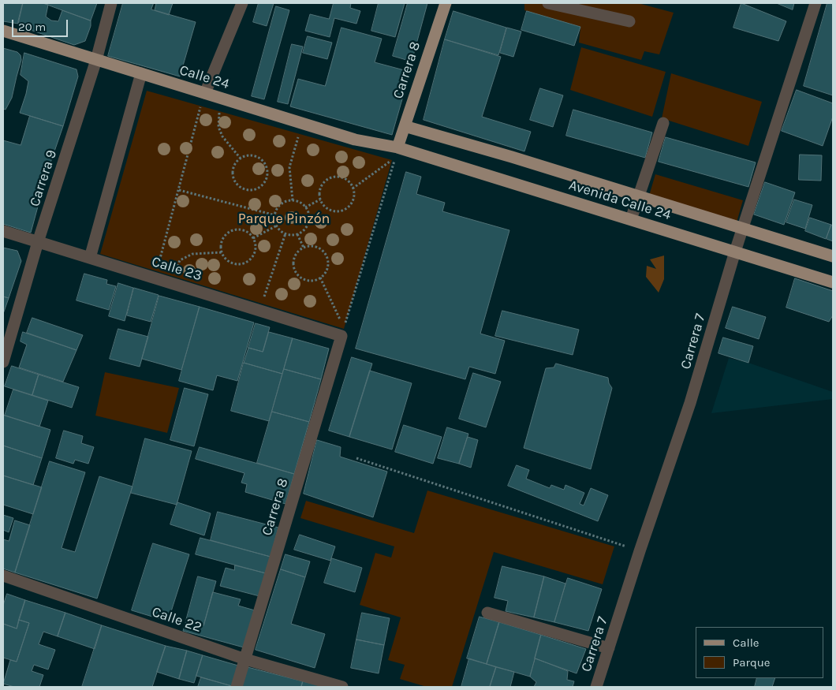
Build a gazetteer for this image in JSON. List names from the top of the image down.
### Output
{
  "streets": {
    "main road": ["Carrera 8", "Calle 24", "Avenida Calle 24"],
    "street": [
      "Carrera 9",
      "Calle 23",
      "Carrera 7",
      "Calle 22"
    ]
  },
  "crossings": [
    ["Carrera 8", "Calle 24"],
    ["Carrera 8", "Avenida Calle 24"],
    ["Carrera 8", "Calle 23"],
    ["Carrera 8", "Calle 22"],
    ["Calle 24", "Carrera 9"],
    ["Calle 24", "Avenida Calle 24"],
    ["Carrera 9", "Calle 23"],
    ["Avenida Calle 24", "Carrera 7"]
  ],
  "parks": ["Parque Pinzón"],
  "legend": ["Calle", "Parque"],
  "scale_bar": "20 m"
}
